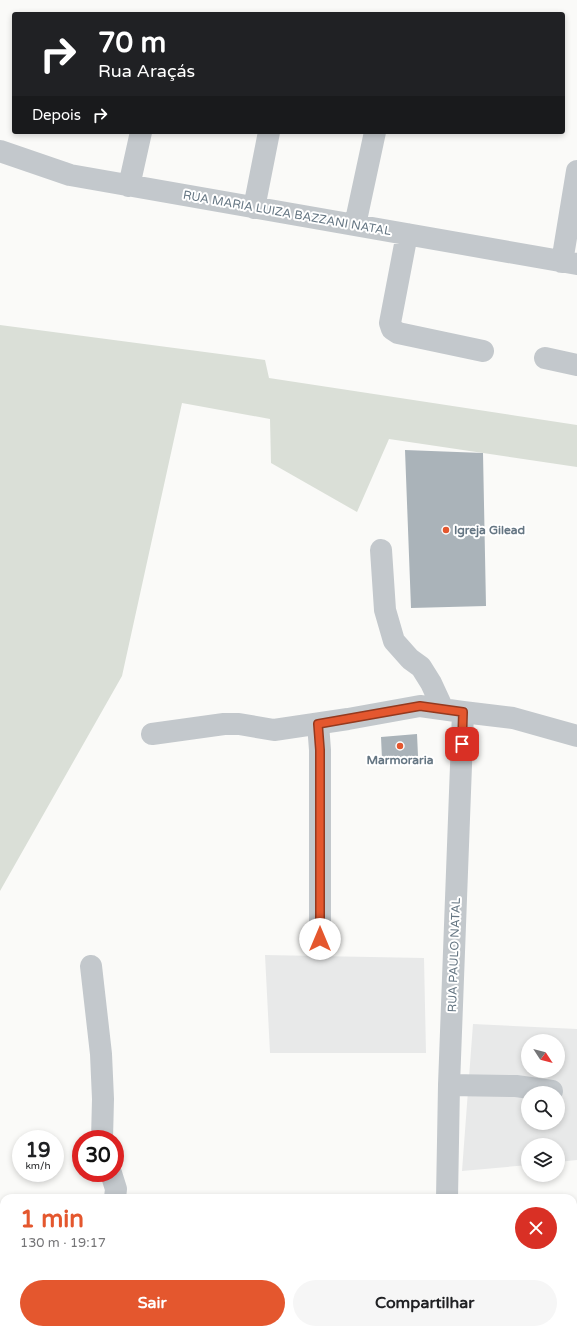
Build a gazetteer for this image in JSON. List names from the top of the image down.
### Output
{
  "streets": {
    "street": ["RUA MARIA LUIZA BAZZANI NATAL", "RUA PAULO NATAL"]
  },
  "places": ["Igreja Gilead", "Marmoraria"],
  "north": "bottom right",
  "page": {
    "turn": ["70 m", "Rua Araçás"],
    "then": "Depois",
    "speed": "19 km/h",
    "limit": "30",
    "heading": ["1 min", "130 m · 19:17"],
    "buttons": ["Sair", "Compartilhar"]
  }
}
